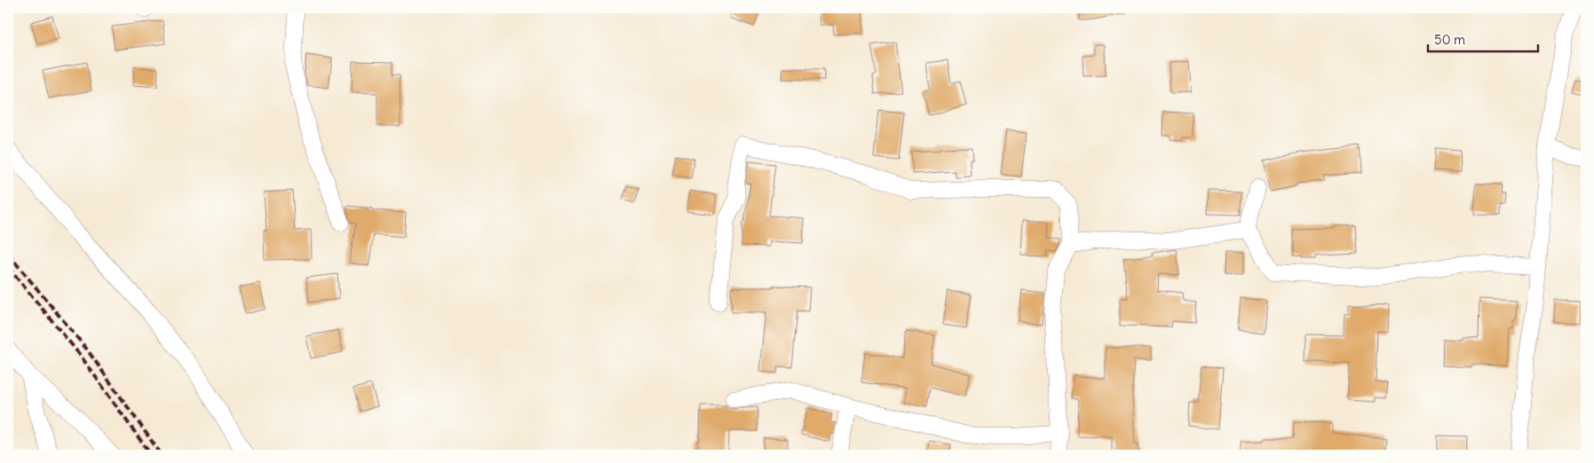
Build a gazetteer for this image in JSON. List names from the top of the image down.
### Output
{
  "scale_bar": "50 m"
}
